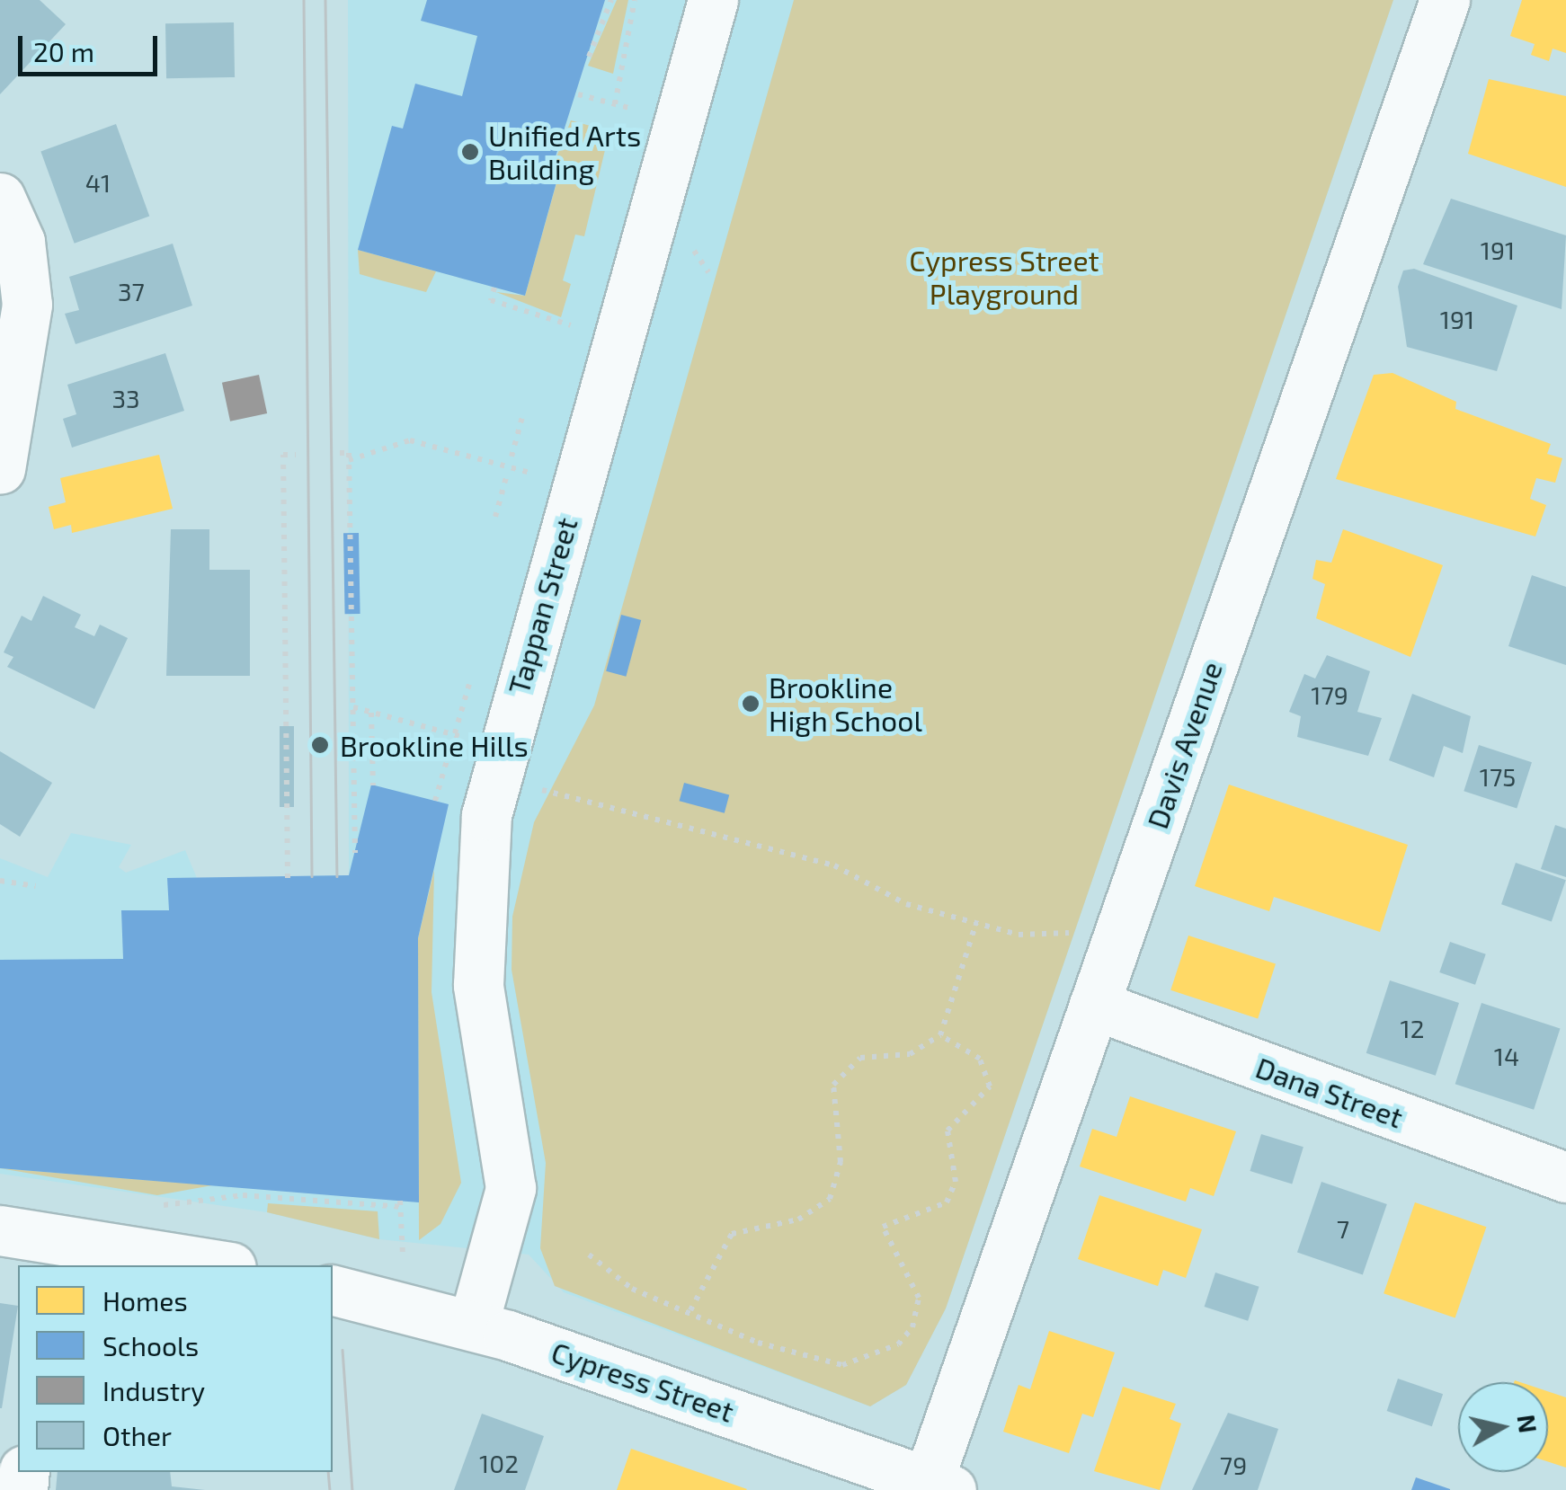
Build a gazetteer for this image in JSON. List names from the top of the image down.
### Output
{
  "streets": {
    "street": [
      "Tappan Street",
      "Davis Avenue",
      "Dana Street",
      "Cypress Street"
    ]
  },
  "crossings": [
    ["Tappan Street", "Cypress Street"],
    ["Davis Avenue", "Dana Street"],
    ["Davis Avenue", "Cypress Street"]
  ],
  "parks": ["Cypress Street Playground"],
  "places": ["Unified Arts Building", "Brookline High School", "Brookline Hills"],
  "house_numbers": [
    "41",
    "191",
    "37",
    "191",
    "33",
    "179",
    "175",
    "12",
    "14",
    "7",
    "102",
    "79"
  ],
  "legend": [
    "Homes",
    "Schools",
    "Industry",
    "Other"
  ],
  "scale_bar": "20 m",
  "north": "right"
}
